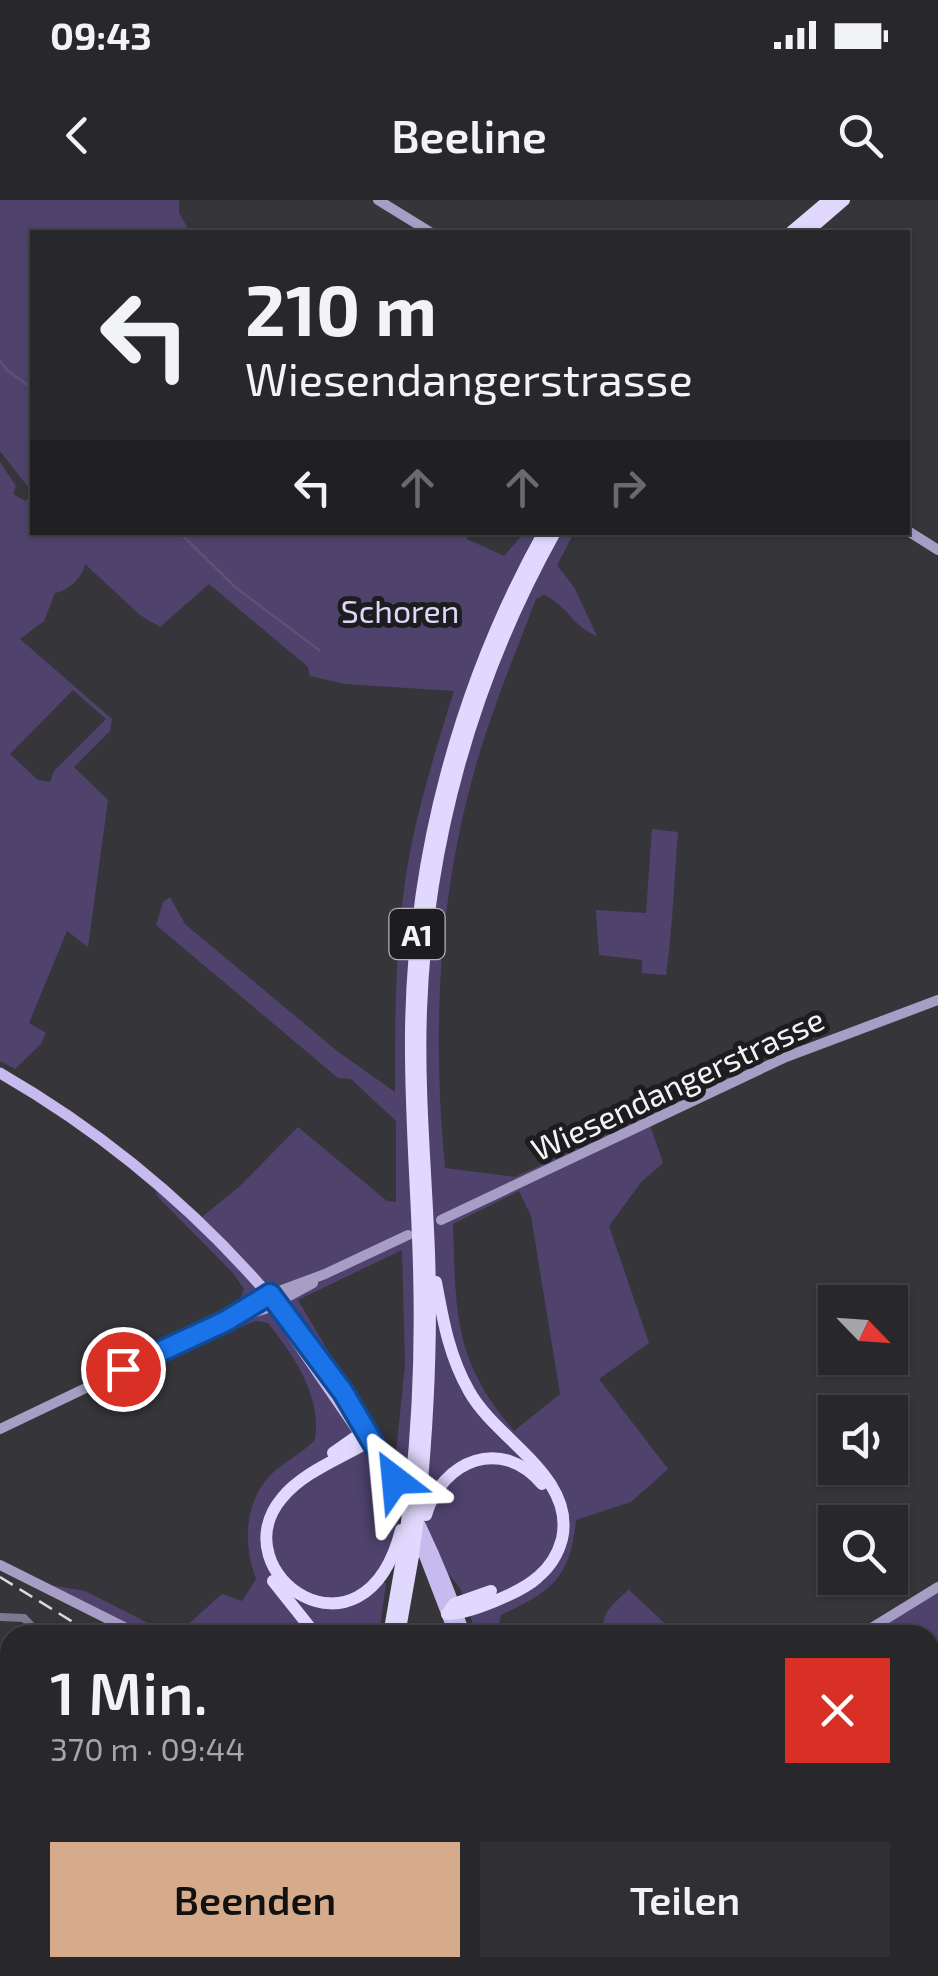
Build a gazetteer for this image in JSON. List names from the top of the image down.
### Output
{
  "streets": {
    "highway": ["A1"],
    "main road": ["Wiesendangerstrasse"]
  },
  "parks": ["Schoren"],
  "north": "bottom right",
  "page": {
    "status": "09:43",
    "header": "Beeline",
    "turn": ["210 m", "Wiesendangerstrasse"],
    "heading": ["1 Min.", "370 m · 09:44"],
    "buttons": ["Beenden", "Teilen"]
  }
}
